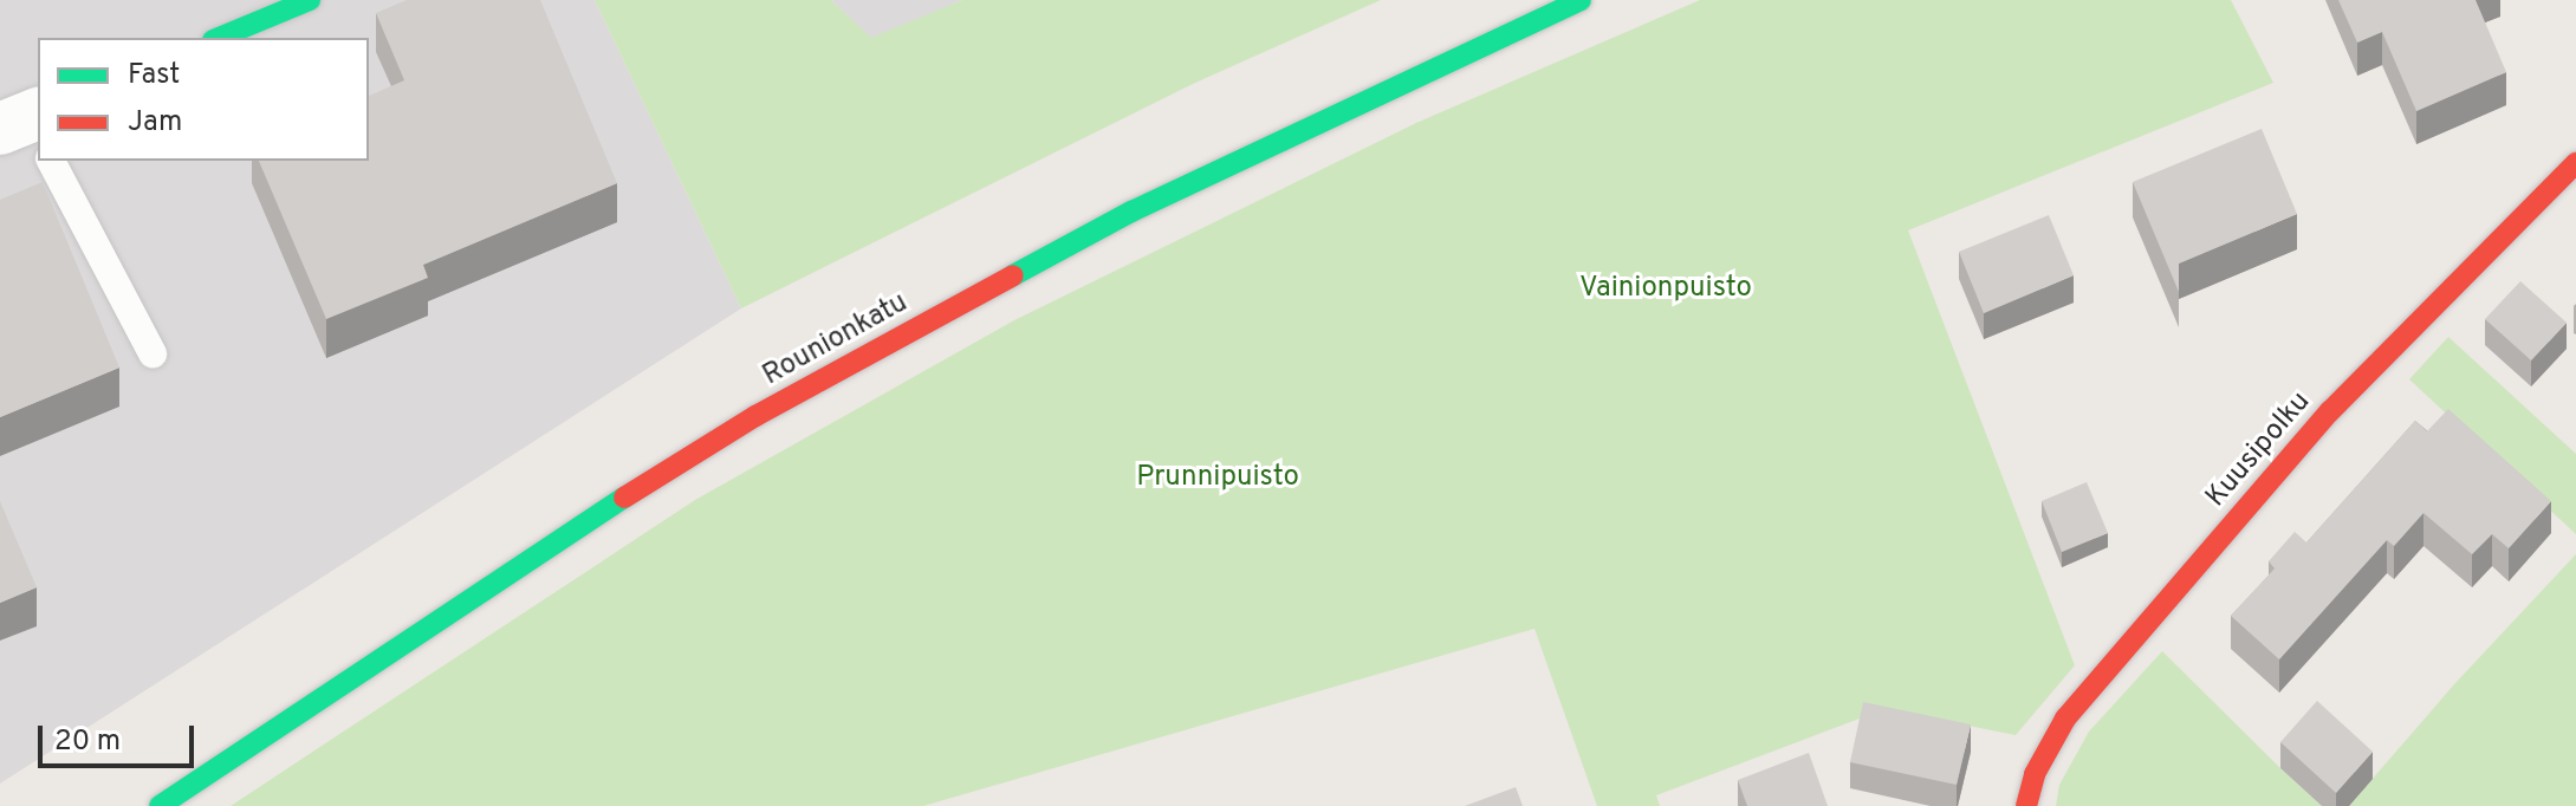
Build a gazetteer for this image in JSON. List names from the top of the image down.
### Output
{
  "streets": {
    "main road": ["Rounionkatu", "Kuusipolku"]
  },
  "parks": ["Vainionpuisto", "Prunnipuisto"],
  "legend": ["Fast", "Jam"],
  "scale_bar": "20 m"
}
